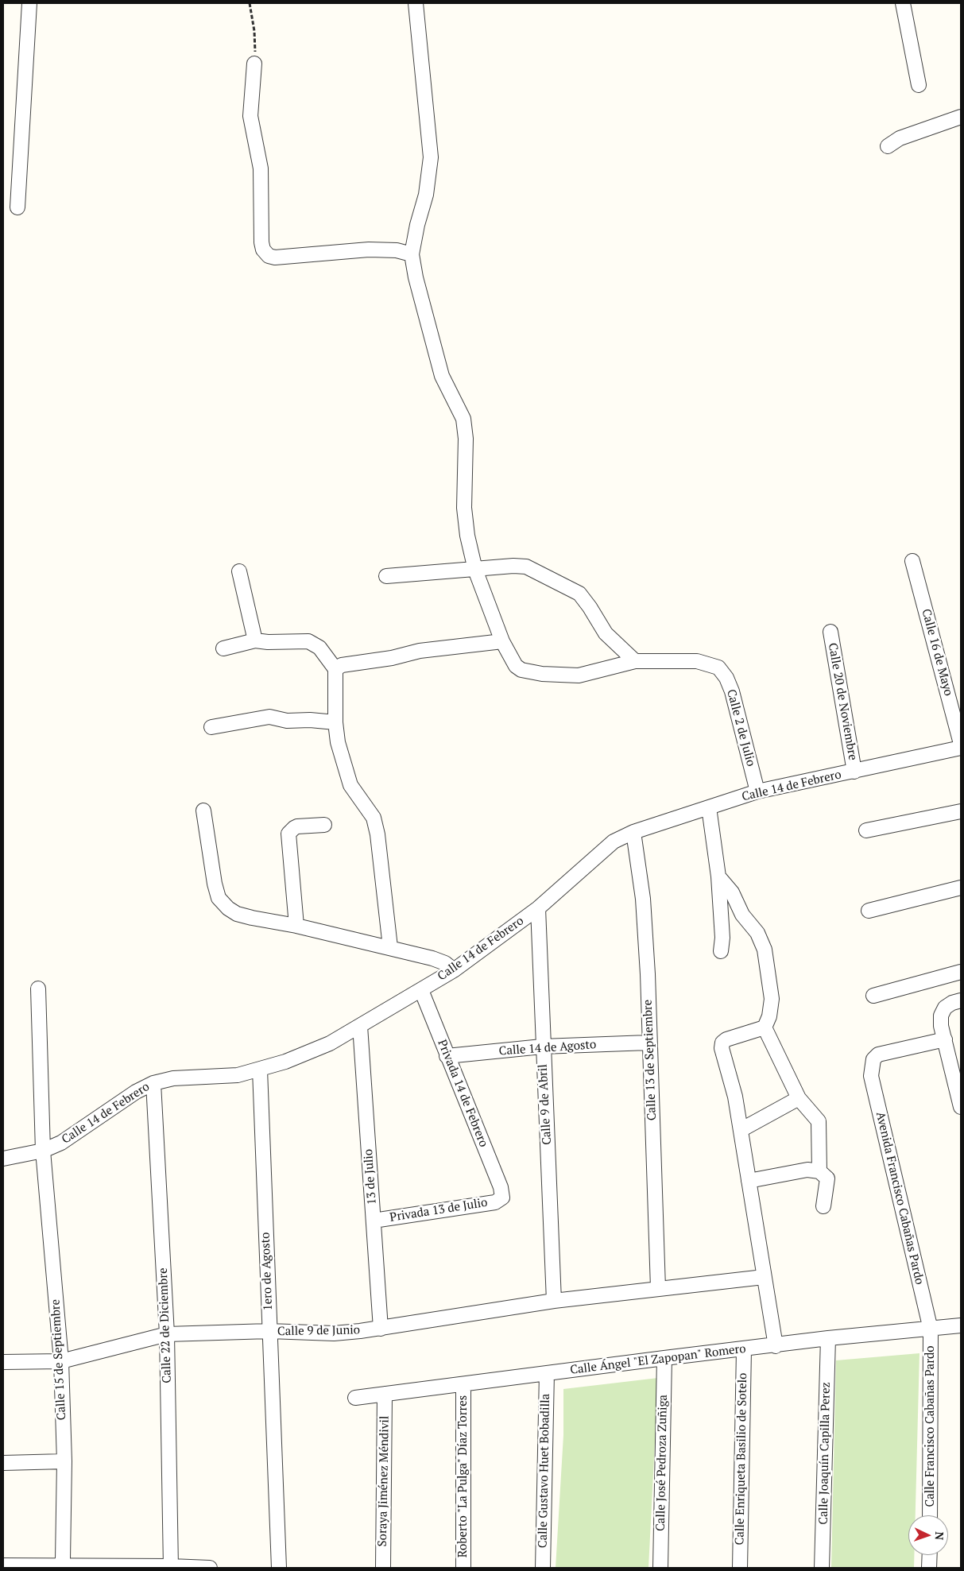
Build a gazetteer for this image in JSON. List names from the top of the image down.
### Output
{
  "streets": {
    "street": [
      "Calle 16 de Mayo",
      "Calle 20 de Noviembre",
      "Calle 2 de Julio",
      "Calle 14 de Febrero",
      "Calle 14 de Agosto",
      "Calle 13 de Septiembre",
      "Privada 14 de Febrero",
      "Calle 9 de Abril",
      "13 de Julio",
      "Avenida Francisco Cabañas Pardo",
      "Privada 13 de Julio",
      "1ero de Agosto",
      "Calle 22 de Diciembre",
      "Calle 9 de Junio",
      "Calle 15 de Septiembre",
      "Calle Ángel \"El Zapopan\" Romero",
      "Calle Francisco Cabañas Pardo",
      "Calle Joaquín Capilla Perez",
      "Calle Enriqueta Basilio de Sotelo",
      "Calle José Pedroza Zuñiga",
      "Calle Gustavo Huet Bobadilla",
      "Roberto \"La Pulga\" Díaz Torres",
      "Soraya Jiménez Méndivil"
    ]
  },
  "crossings": [
    ["Calle 20 de Noviembre", "Calle 14 de Febrero"],
    ["Calle 2 de Julio", "Calle 14 de Febrero"],
    ["Calle 14 de Febrero", "Calle 13 de Septiembre"],
    ["Calle 14 de Febrero", "Privada 14 de Febrero"],
    ["Calle 14 de Febrero", "Calle 9 de Abril"],
    ["Calle 14 de Febrero", "13 de Julio"],
    ["Calle 14 de Febrero", "1ero de Agosto"],
    ["Calle 14 de Febrero", "Calle 22 de Diciembre"],
    ["Calle 14 de Febrero", "Calle 15 de Septiembre"],
    ["Calle 14 de Agosto", "Calle 13 de Septiembre"],
    ["Calle 14 de Agosto", "Privada 14 de Febrero"],
    ["Calle 14 de Agosto", "Calle 9 de Abril"],
    ["Calle 13 de Septiembre", "Calle 9 de Junio"],
    ["Privada 14 de Febrero", "Privada 13 de Julio"],
    ["Calle 9 de Abril", "Calle 9 de Junio"],
    ["13 de Julio", "Privada 13 de Julio"],
    ["13 de Julio", "Calle 9 de Junio"],
    ["Avenida Francisco Cabañas Pardo", "Calle Ángel \"El Zapopan\" Romero"],
    ["Avenida Francisco Cabañas Pardo", "Calle Francisco Cabañas Pardo"],
    ["1ero de Agosto", "Calle 9 de Junio"],
    ["Calle 22 de Diciembre", "Calle 9 de Junio"],
    ["Calle 9 de Junio", "Calle 15 de Septiembre"],
    ["Calle Ángel \"El Zapopan\" Romero", "Calle Francisco Cabañas Pardo"],
    ["Calle Ángel \"El Zapopan\" Romero", "Calle Joaquín Capilla Perez"],
    ["Calle Ángel \"El Zapopan\" Romero", "Calle Enriqueta Basilio de Sotelo"],
    ["Calle Ángel \"El Zapopan\" Romero", "Calle José Pedroza Zuñiga"],
    ["Calle Ángel \"El Zapopan\" Romero", "Calle Gustavo Huet Bobadilla"],
    ["Calle Ángel \"El Zapopan\" Romero", "Roberto \"La Pulga\" Díaz Torres"],
    ["Calle Ángel \"El Zapopan\" Romero", "Soraya Jiménez Méndivil"]
  ],
  "north": "right"
}
